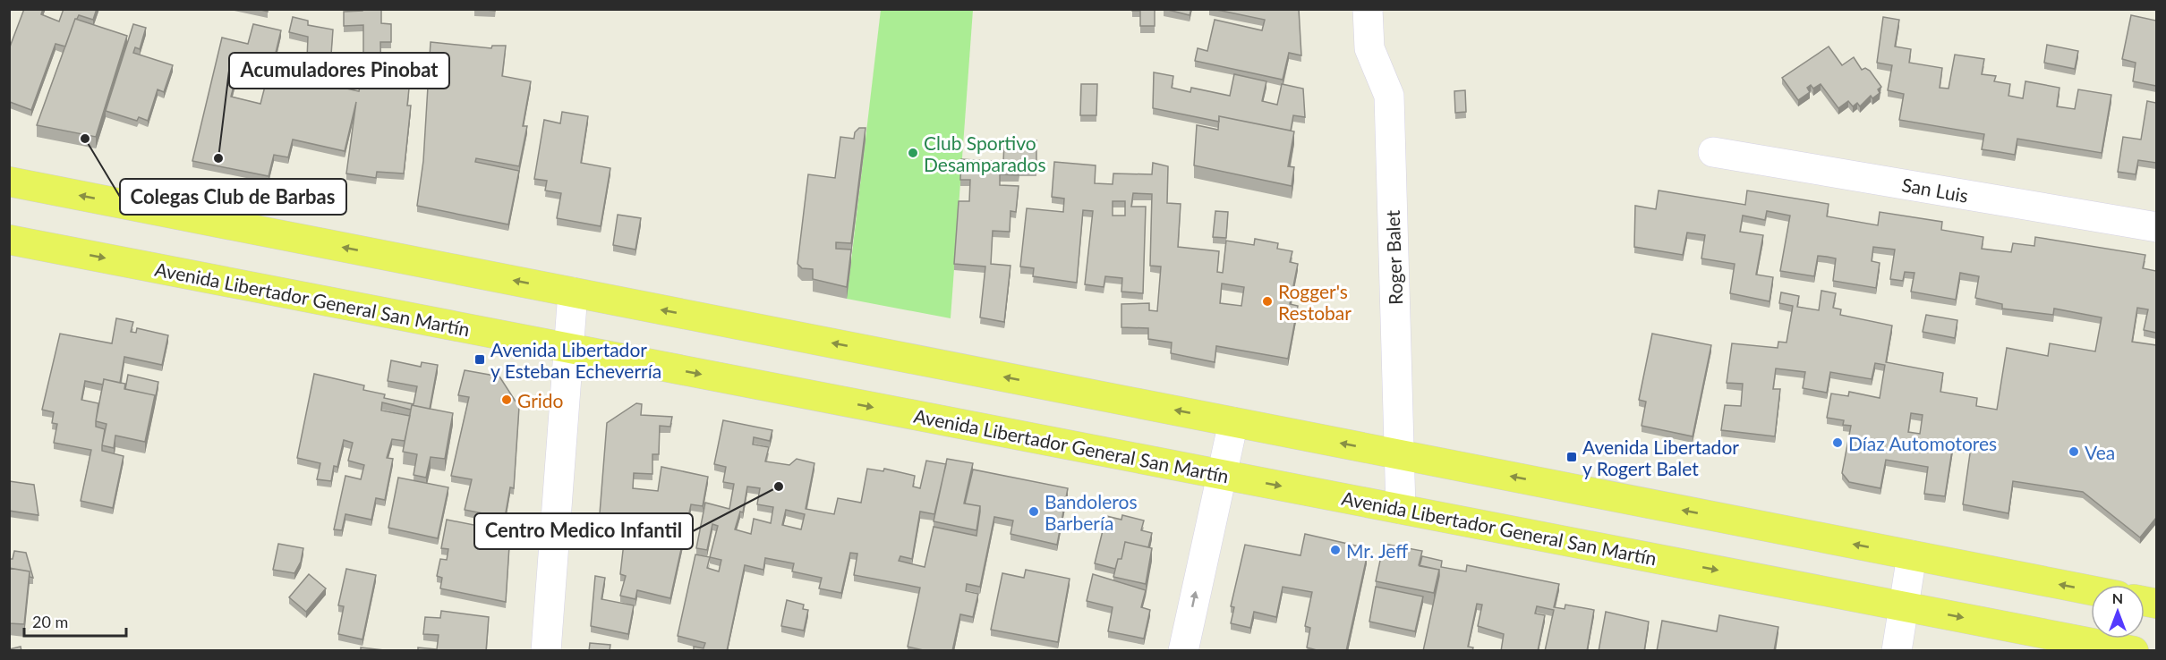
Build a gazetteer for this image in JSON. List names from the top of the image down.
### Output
{
  "streets": {
    "main road": ["Avenida Libertador General San Martín"],
    "street": ["San Luis", "Roger Balet"]
  },
  "crossings": [
    ["Roger Balet", "Avenida Libertador General San Martín"]
  ],
  "places": {
    "other": [
      "Colegas Club de Barbas",
      "Club Sportivo Desamparados",
      "Acumuladores Pinobat",
      "Rogger's Restobar",
      "Grido",
      "Díaz Automotores",
      "Vea",
      "Centro Medico Infantil",
      "Bandoleros Barbería",
      "Mr. Jeff"
    ],
    "transit": ["Avenida Libertador y Esteban Echeverría", "Avenida Libertador y Rogert Balet"]
  },
  "scale_bar": "20 m",
  "north": "top"
}
